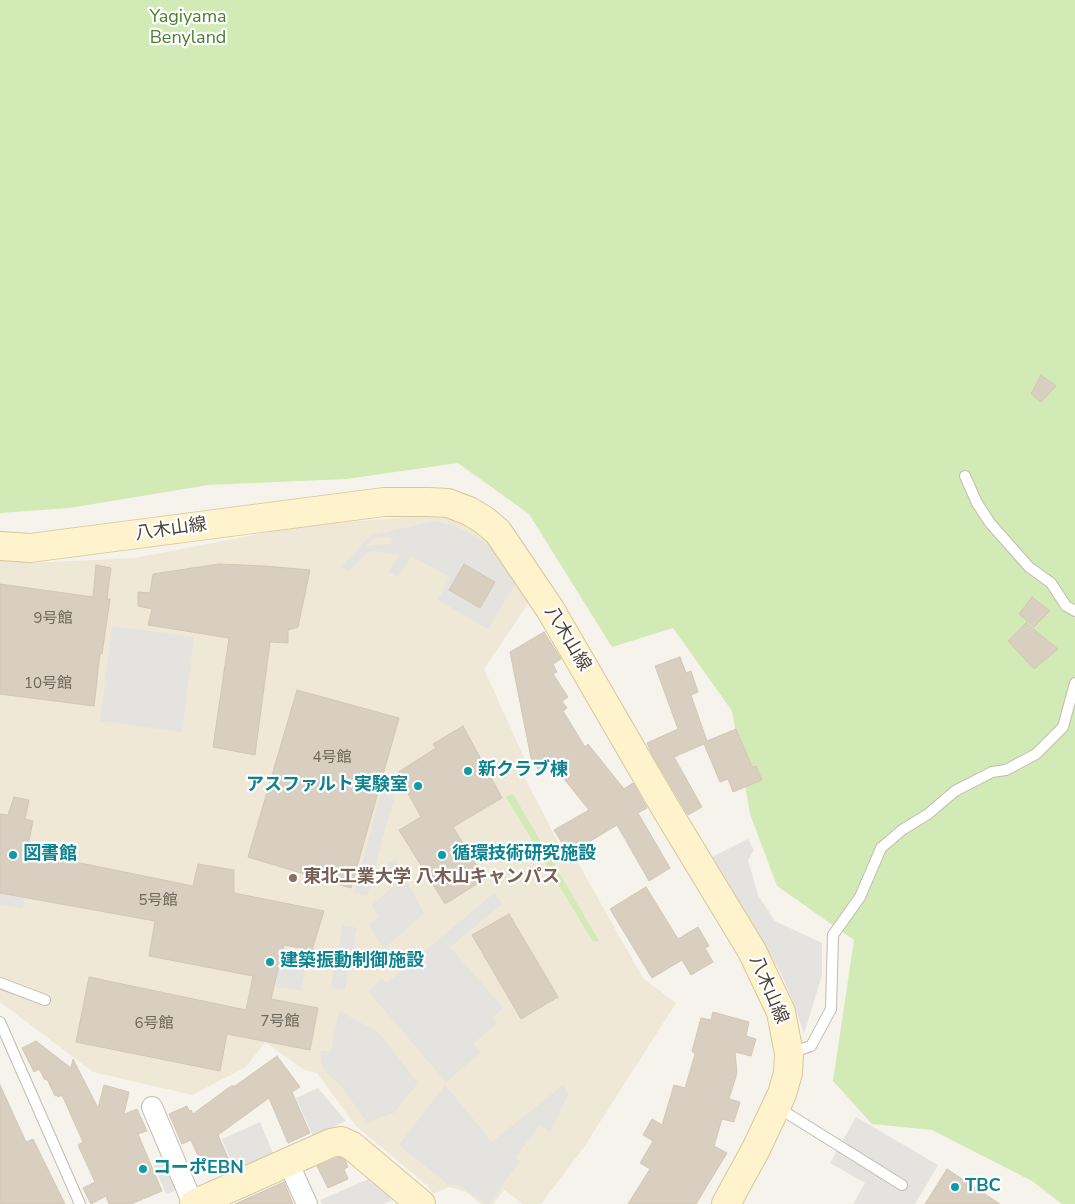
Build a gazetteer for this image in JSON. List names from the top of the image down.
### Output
{
  "streets": {
    "street": ["八木山線"]
  },
  "parks": ["Yagiyama Benyland"],
  "places": [
    "新クラブ棟",
    "アスファルト実験室",
    "図書館",
    "循環技術研究施設",
    "東北工業大学 八木山キャンパス",
    "建築振動制御施設",
    "コーポEBN",
    "TBC"
  ],
  "house_numbers": [
    "9号館",
    "10号館",
    "4号館",
    "5号館",
    "7号館",
    "6号館"
  ]
}
